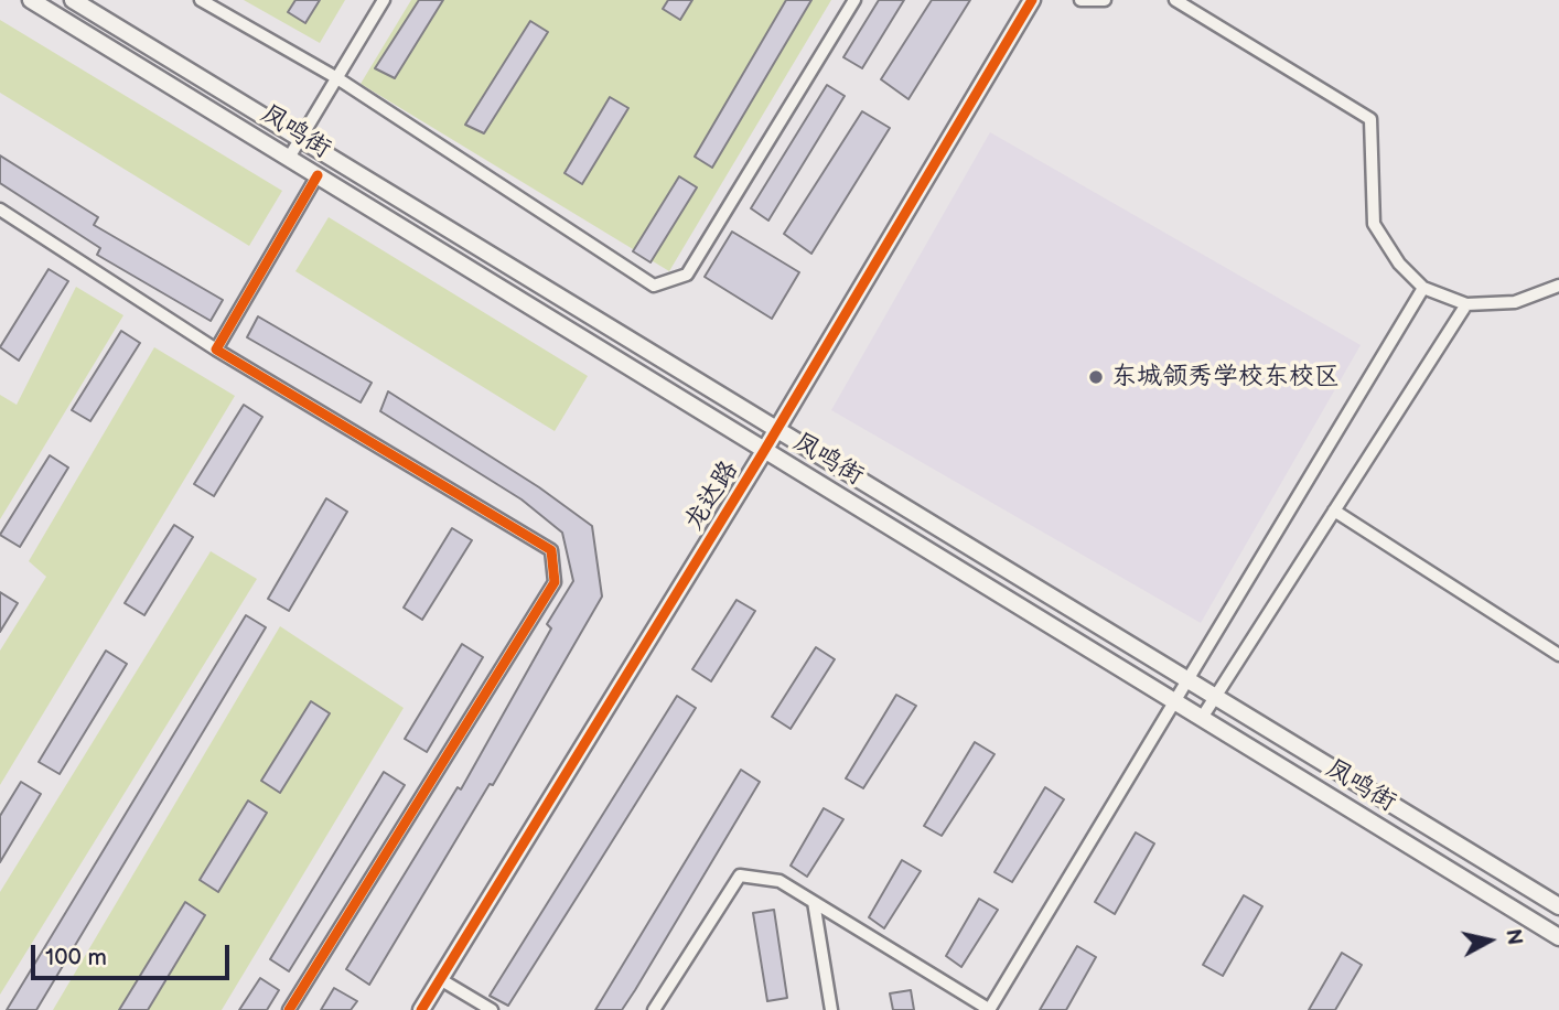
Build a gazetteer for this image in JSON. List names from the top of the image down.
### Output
{
  "streets": {
    "main road": ["凤鸣街", "龙达路"]
  },
  "crossings": [
    ["凤鸣街", "龙达路"]
  ],
  "places": ["东城领秀学校东校区"],
  "scale_bar": "100 m",
  "north": "right"
}
